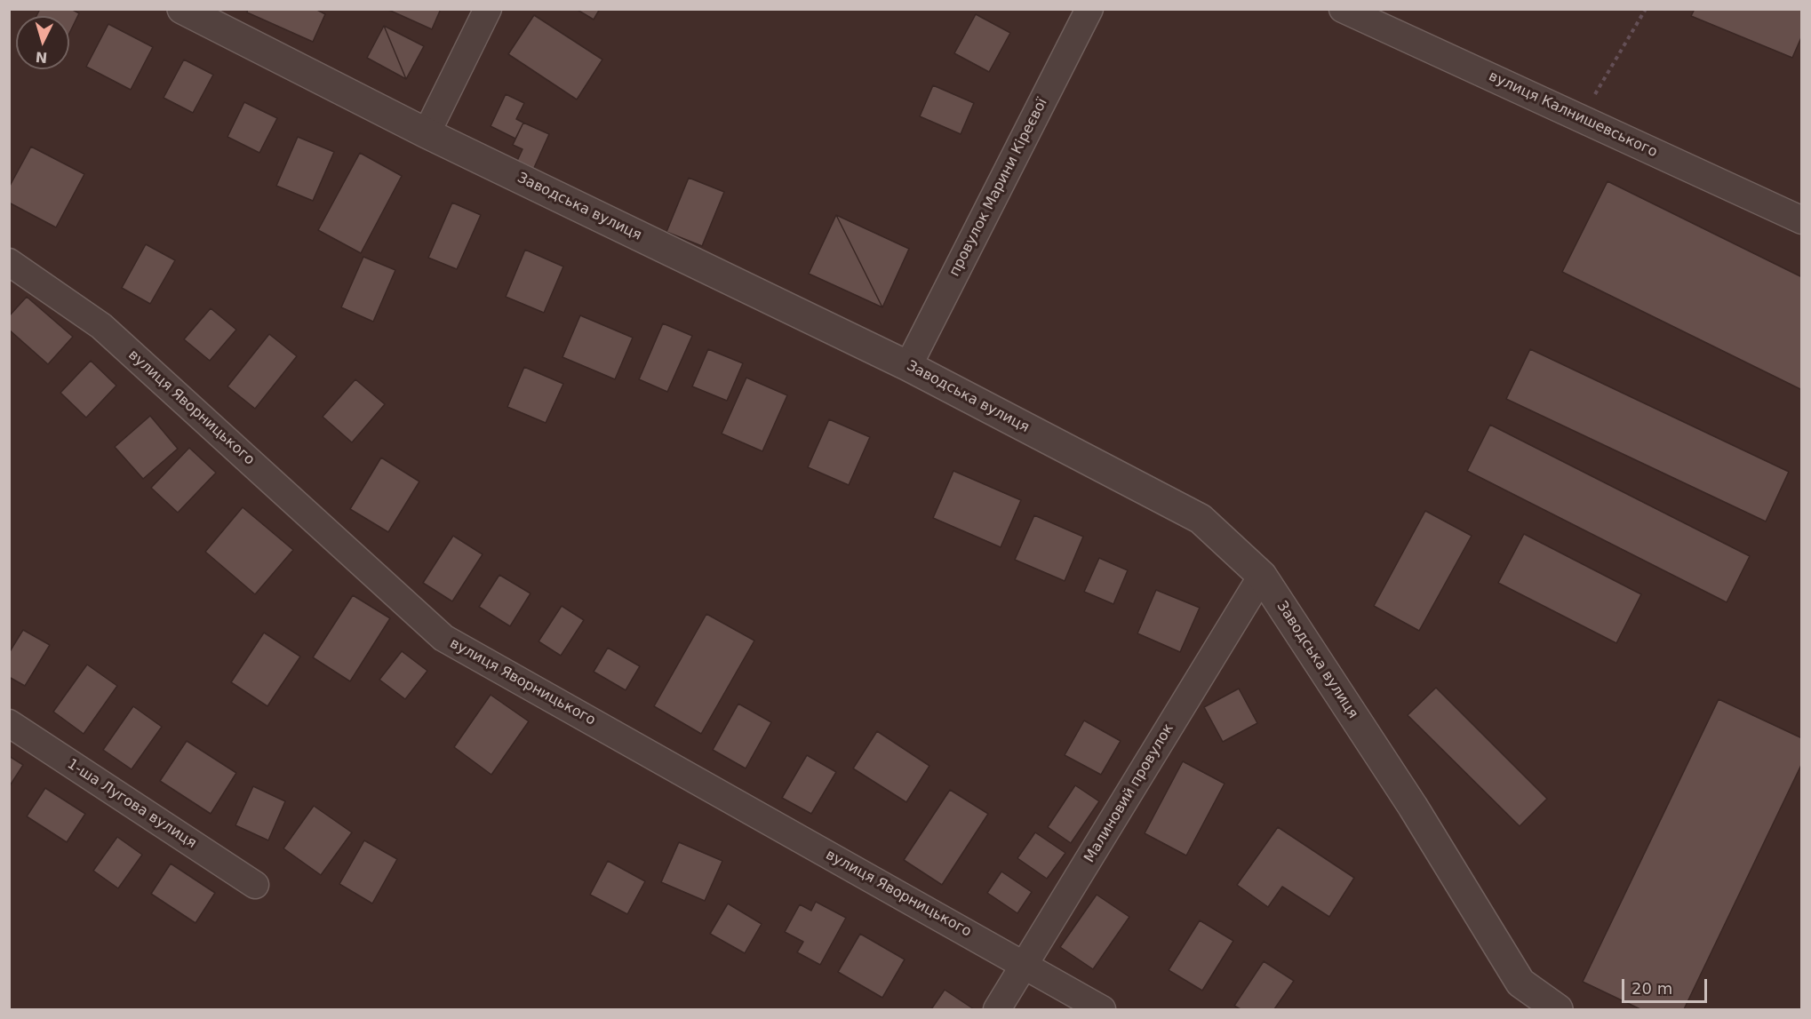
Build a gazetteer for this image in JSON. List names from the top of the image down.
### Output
{
  "streets": {
    "street": [
      "вулиця Калнишевського",
      "провулок Марини Кіреєвої",
      "Заводська вулиця",
      "вулиця Яворницького",
      "Малиновий провулок",
      "1-ша Лугова вулиця"
    ]
  },
  "crossings": [
    ["провулок Марини Кіреєвої", "Заводська вулиця"],
    ["Заводська вулиця", "Малиновий провулок"],
    ["вулиця Яворницького", "Малиновий провулок"]
  ],
  "scale_bar": "20 m",
  "north": "bottom"
}
